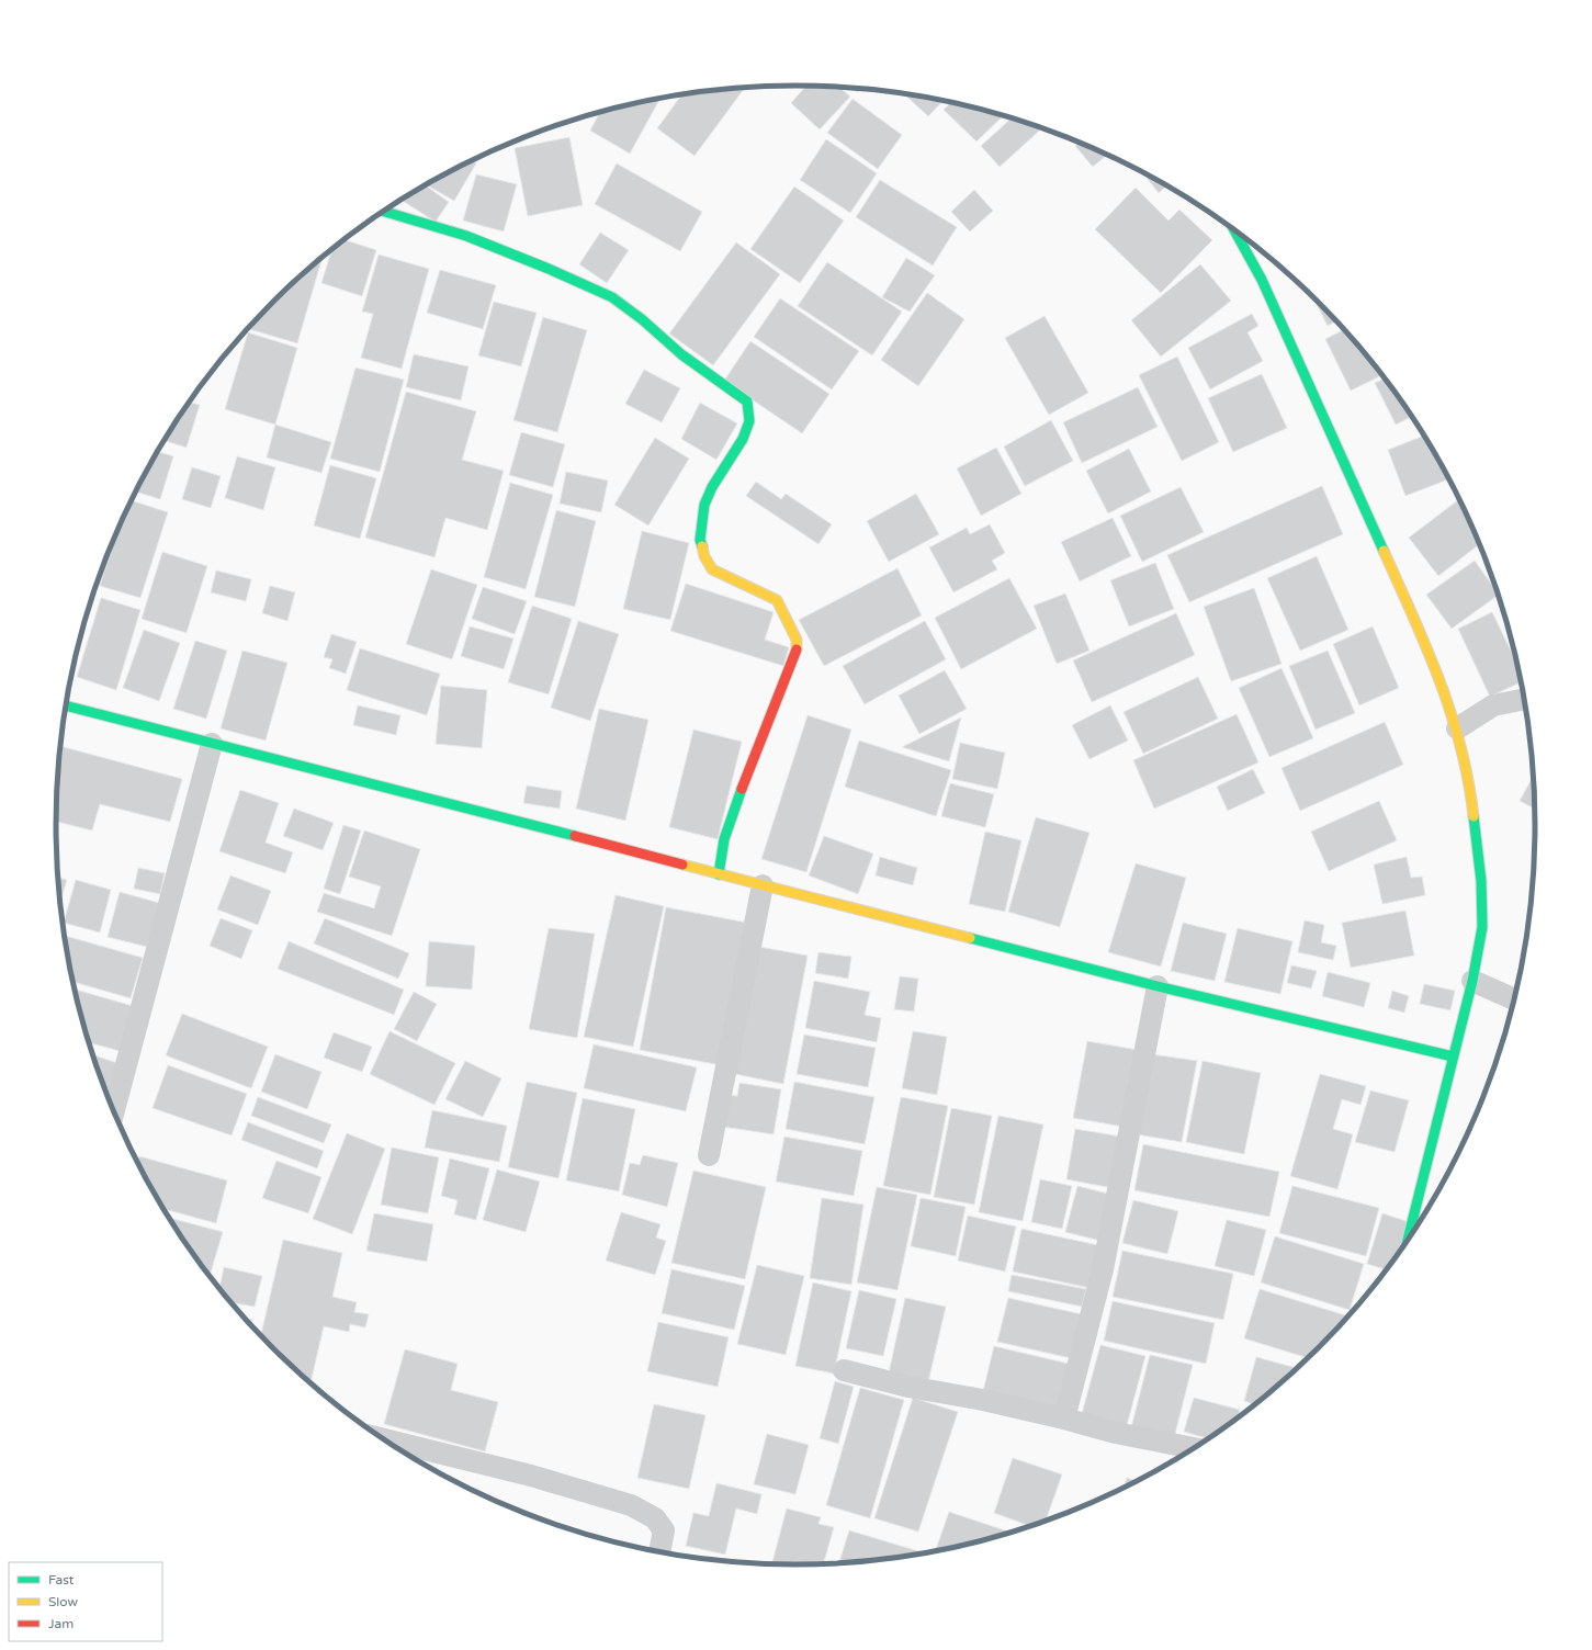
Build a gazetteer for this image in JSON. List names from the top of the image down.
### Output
{
  "legend": ["Fast", "Slow", "Jam"]
}
